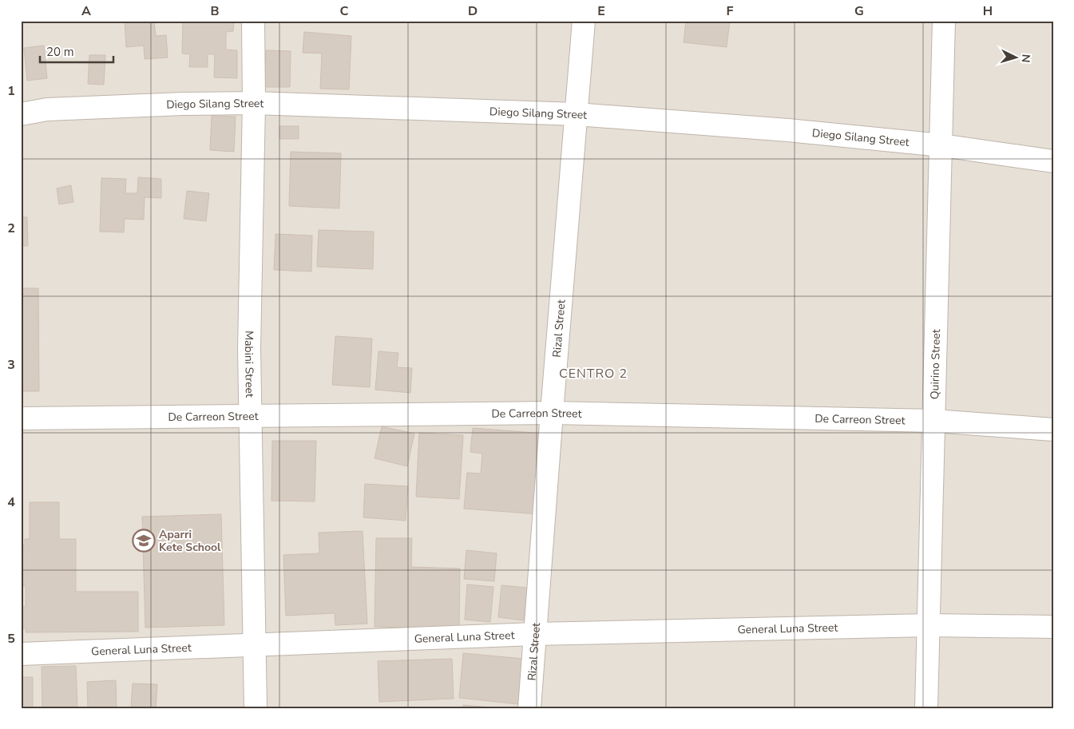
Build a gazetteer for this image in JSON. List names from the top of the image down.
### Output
{
  "streets": {
    "street": [
      "Diego Silang Street",
      "Rizal Street",
      "Mabini Street",
      "Quirino Street",
      "De Carreon Street",
      "General Luna Street"
    ]
  },
  "crossings": [
    ["Diego Silang Street", "Rizal Street"],
    ["Diego Silang Street", "Mabini Street"],
    ["Diego Silang Street", "Quirino Street"],
    ["Rizal Street", "De Carreon Street"],
    ["Rizal Street", "General Luna Street"],
    ["Mabini Street", "De Carreon Street"],
    ["Mabini Street", "General Luna Street"],
    ["Quirino Street", "De Carreon Street"],
    ["Quirino Street", "General Luna Street"]
  ],
  "districts": ["CENTRO 2"],
  "places": {
    "school or university": ["Aparri Kete School"]
  },
  "scale_bar": "20 m",
  "north": "right",
  "grid": {
    "columns": [
      "A",
      "B",
      "C",
      "D",
      "E",
      "F",
      "G",
      "H"
    ],
    "rows": [
      "1",
      "2",
      "3",
      "4",
      "5"
    ]
  }
}
